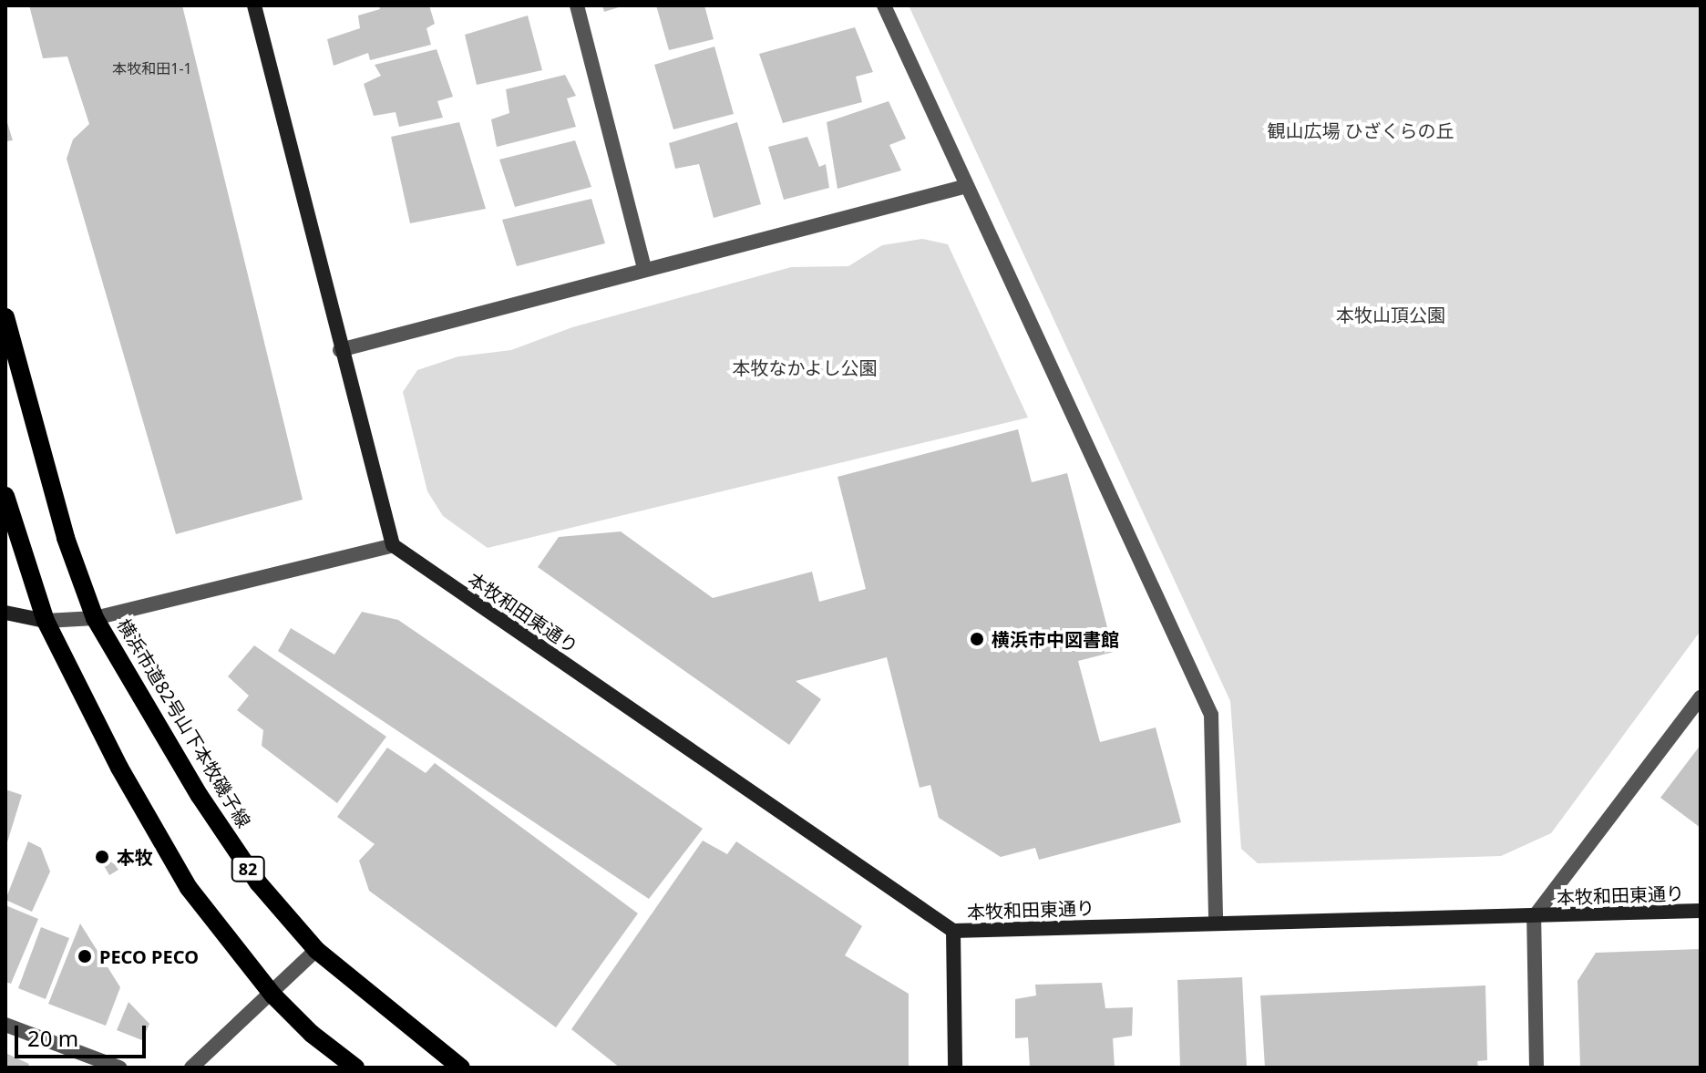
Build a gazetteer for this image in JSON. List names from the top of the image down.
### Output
{
  "streets": {
    "main road": ["横浜市道82号山下本牧磯子線", "82"],
    "street": ["本牧和田東通り"]
  },
  "parks": ["観山広場 ひざくらの丘", "本牧山頂公園", "本牧なかよし公園"],
  "places": ["横浜市中図書館", "本牧", "PECO PECO"],
  "house_numbers": ["本牧和田1-1"],
  "scale_bar": "20 m"
}
